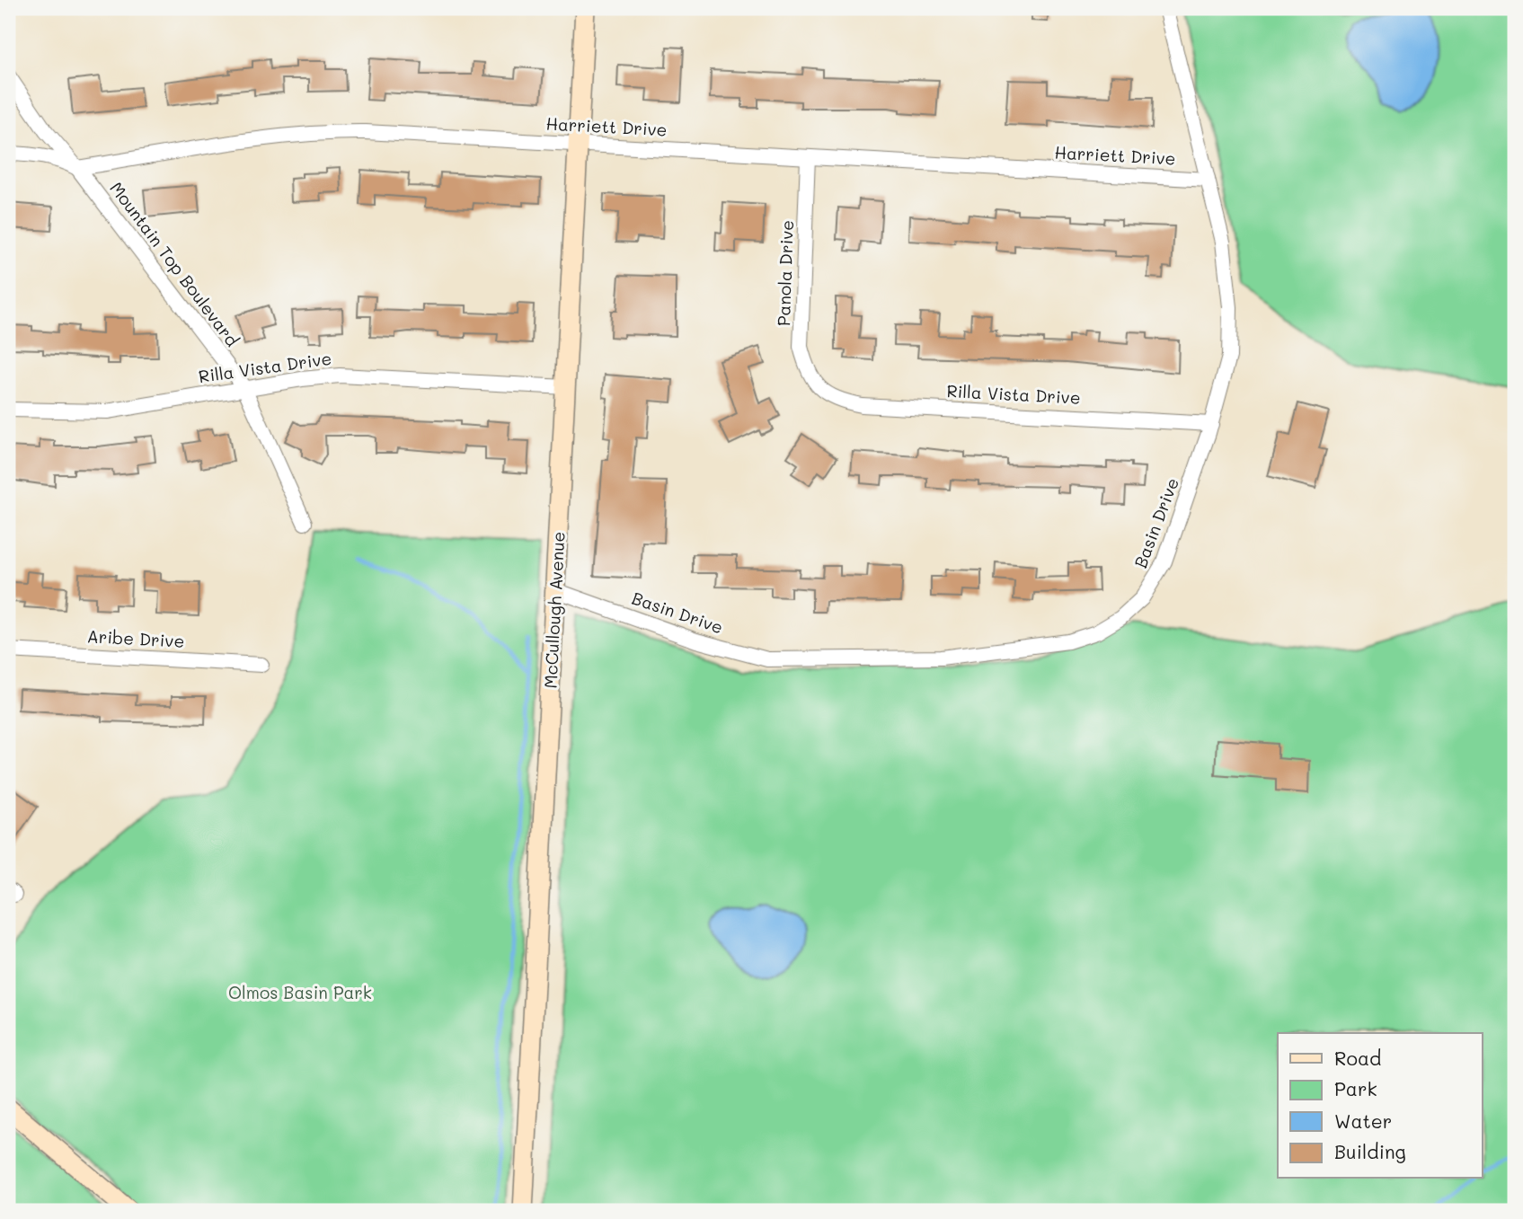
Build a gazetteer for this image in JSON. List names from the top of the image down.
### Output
{
  "streets": {
    "main road": ["McCullough Avenue"],
    "street": [
      "Harriett Drive",
      "Mountain Top Boulevard",
      "Panola Drive",
      "Rilla Vista Drive",
      "Basin Drive",
      "Aribe Drive"
    ]
  },
  "crossings": [
    ["Harriett Drive", "Mountain Top Boulevard"],
    ["Harriett Drive", "Panola Drive"],
    ["Harriett Drive", "Basin Drive"],
    ["Harriett Drive", "McCullough Avenue"],
    ["Mountain Top Boulevard", "Rilla Vista Drive"],
    ["Panola Drive", "Rilla Vista Drive"],
    ["Rilla Vista Drive", "Basin Drive"],
    ["Rilla Vista Drive", "McCullough Avenue"],
    ["Basin Drive", "McCullough Avenue"]
  ],
  "parks": ["Olmos Basin Park"],
  "legend": [
    "Road",
    "Park",
    "Water",
    "Building"
  ]
}
